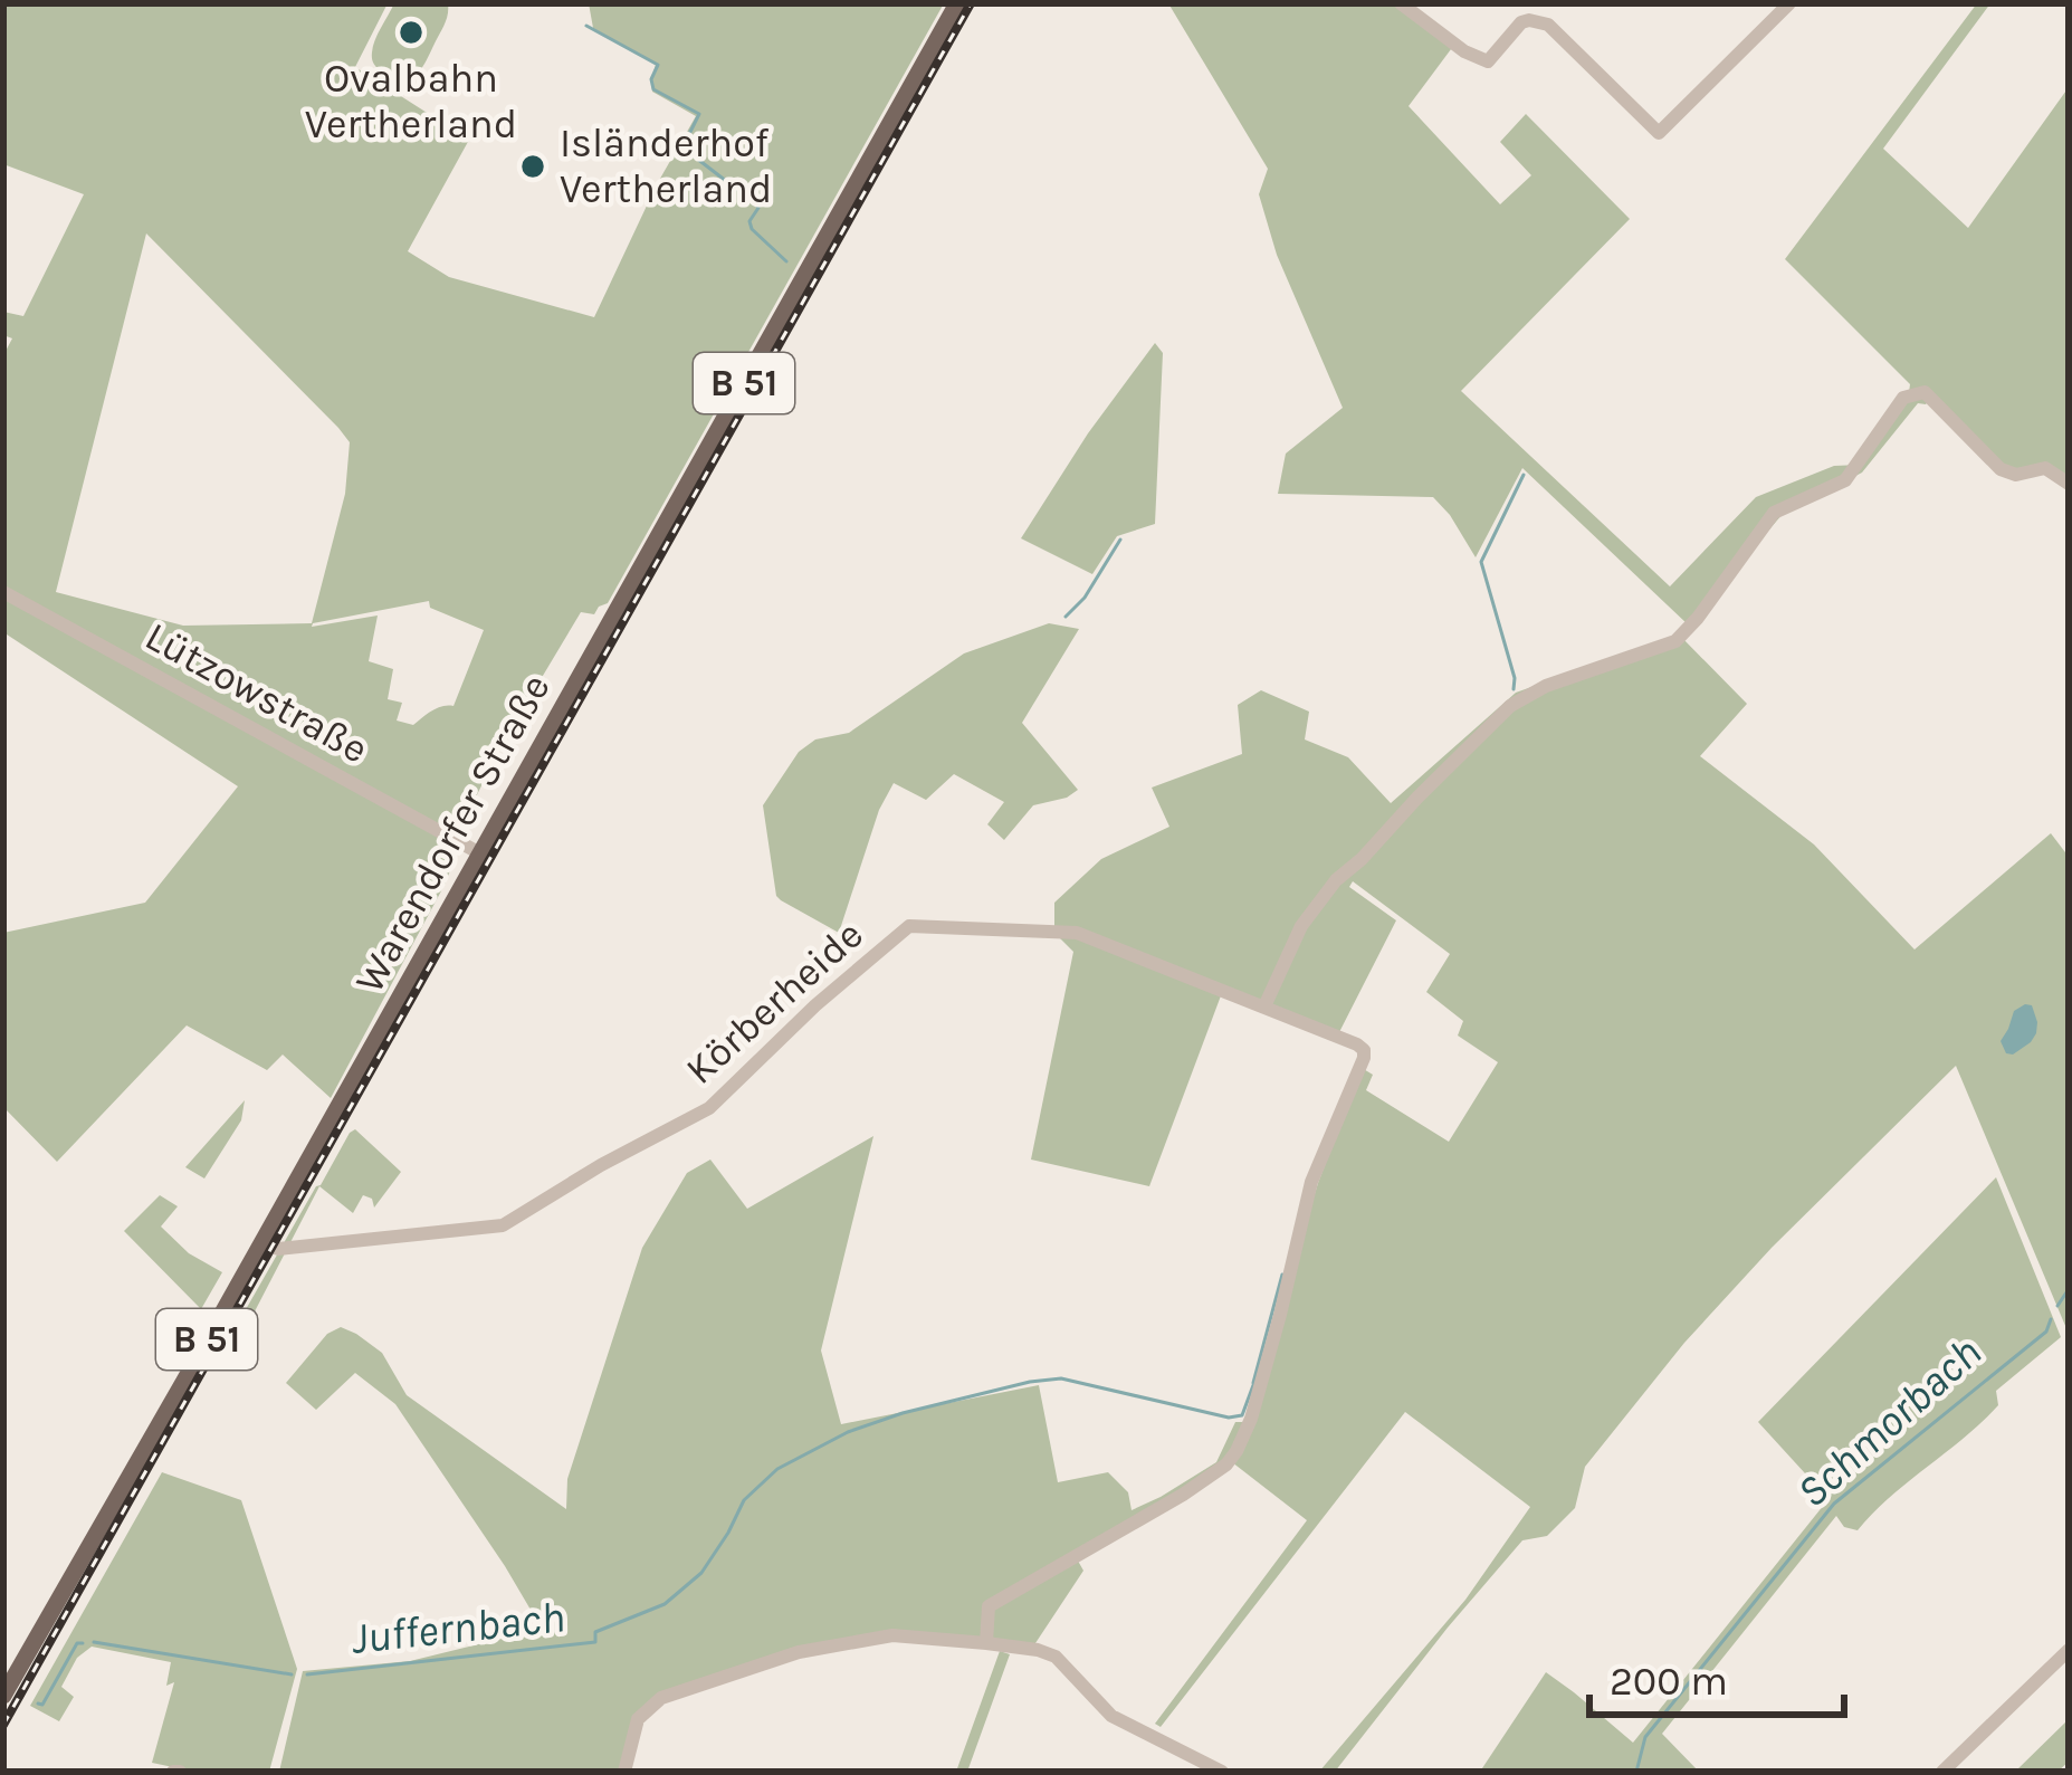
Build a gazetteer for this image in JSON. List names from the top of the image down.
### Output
{
  "streets": {
    "main road": ["B 51", "Warendorfer Straße"],
    "street": ["Lützowstraße", "Körberheide"]
  },
  "crossings": [
    ["Lützowstraße", "Warendorfer Straße"],
    ["Warendorfer Straße", "Körberheide"]
  ],
  "water": ["Schmorbach", "Juffernbach"],
  "places": ["Ovalbahn Vertherland", "Isländerhof Vertherland"],
  "scale_bar": "200 m"
}
